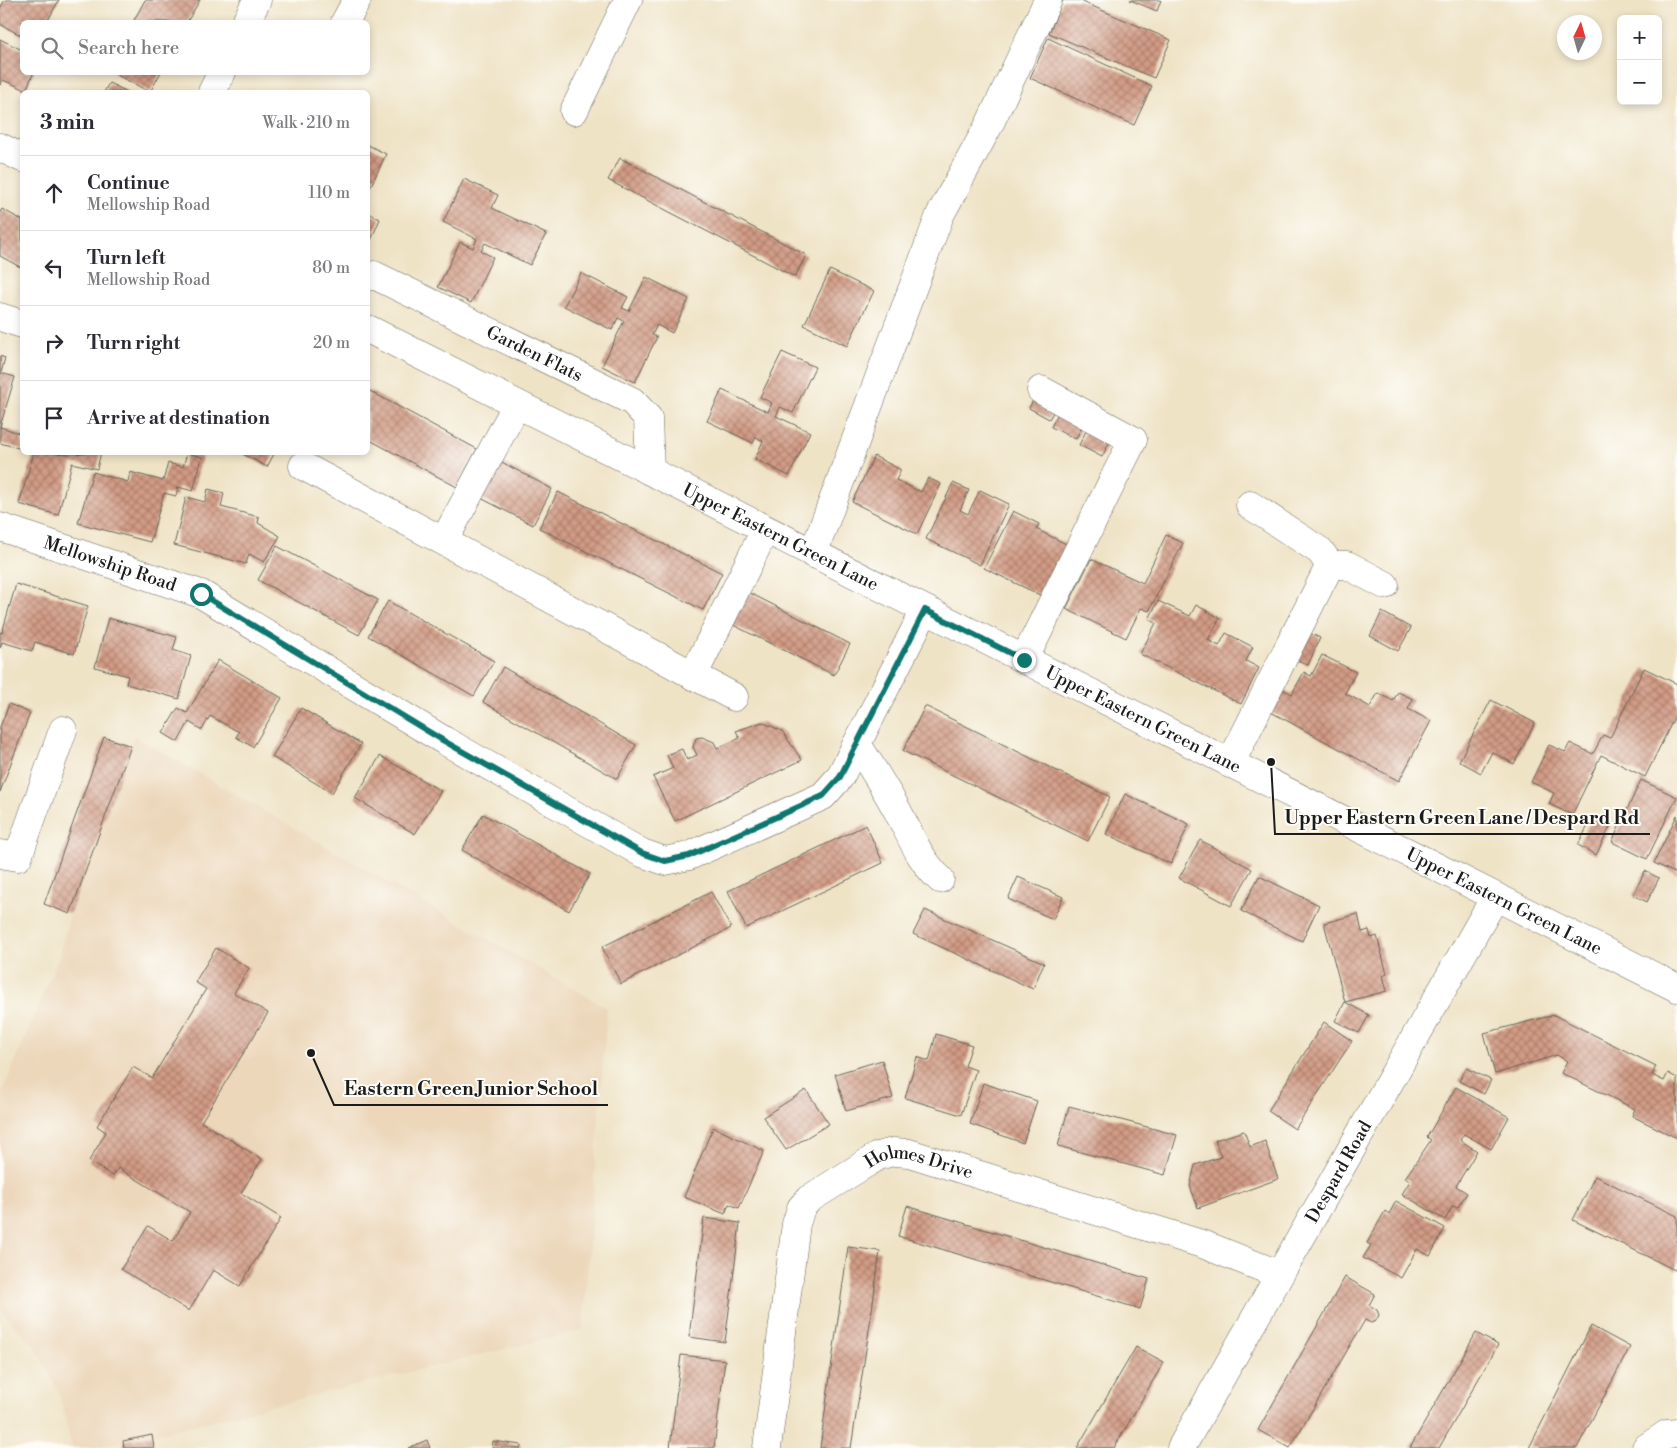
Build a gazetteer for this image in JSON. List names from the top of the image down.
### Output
{
  "streets": {
    "street": [
      "Garden Flats",
      "Upper Eastern Green Lane",
      "Mellowship Road",
      "Holmes Drive",
      "Despard Road"
    ]
  },
  "crossings": [
    ["Garden Flats", "Upper Eastern Green Lane"],
    ["Upper Eastern Green Lane", "Mellowship Road"],
    ["Upper Eastern Green Lane", "Despard Road"],
    ["Holmes Drive", "Despard Road"]
  ],
  "places": ["Upper Eastern Green Lane / Despard Rd", "Eastern Green Junior School"],
  "north": "top",
  "page": {
    "map_buttons": ["+", "−"],
    "search": "Search here",
    "heading": ["3 min", "Walk · 210 m"],
    "list": [
      ["Continue", "Mellowship Road", "110 m"],
      ["Turn left", "Mellowship Road", "80 m"],
      ["Turn right", "20 m"],
      "Arrive at destination"
    ]
  }
}
